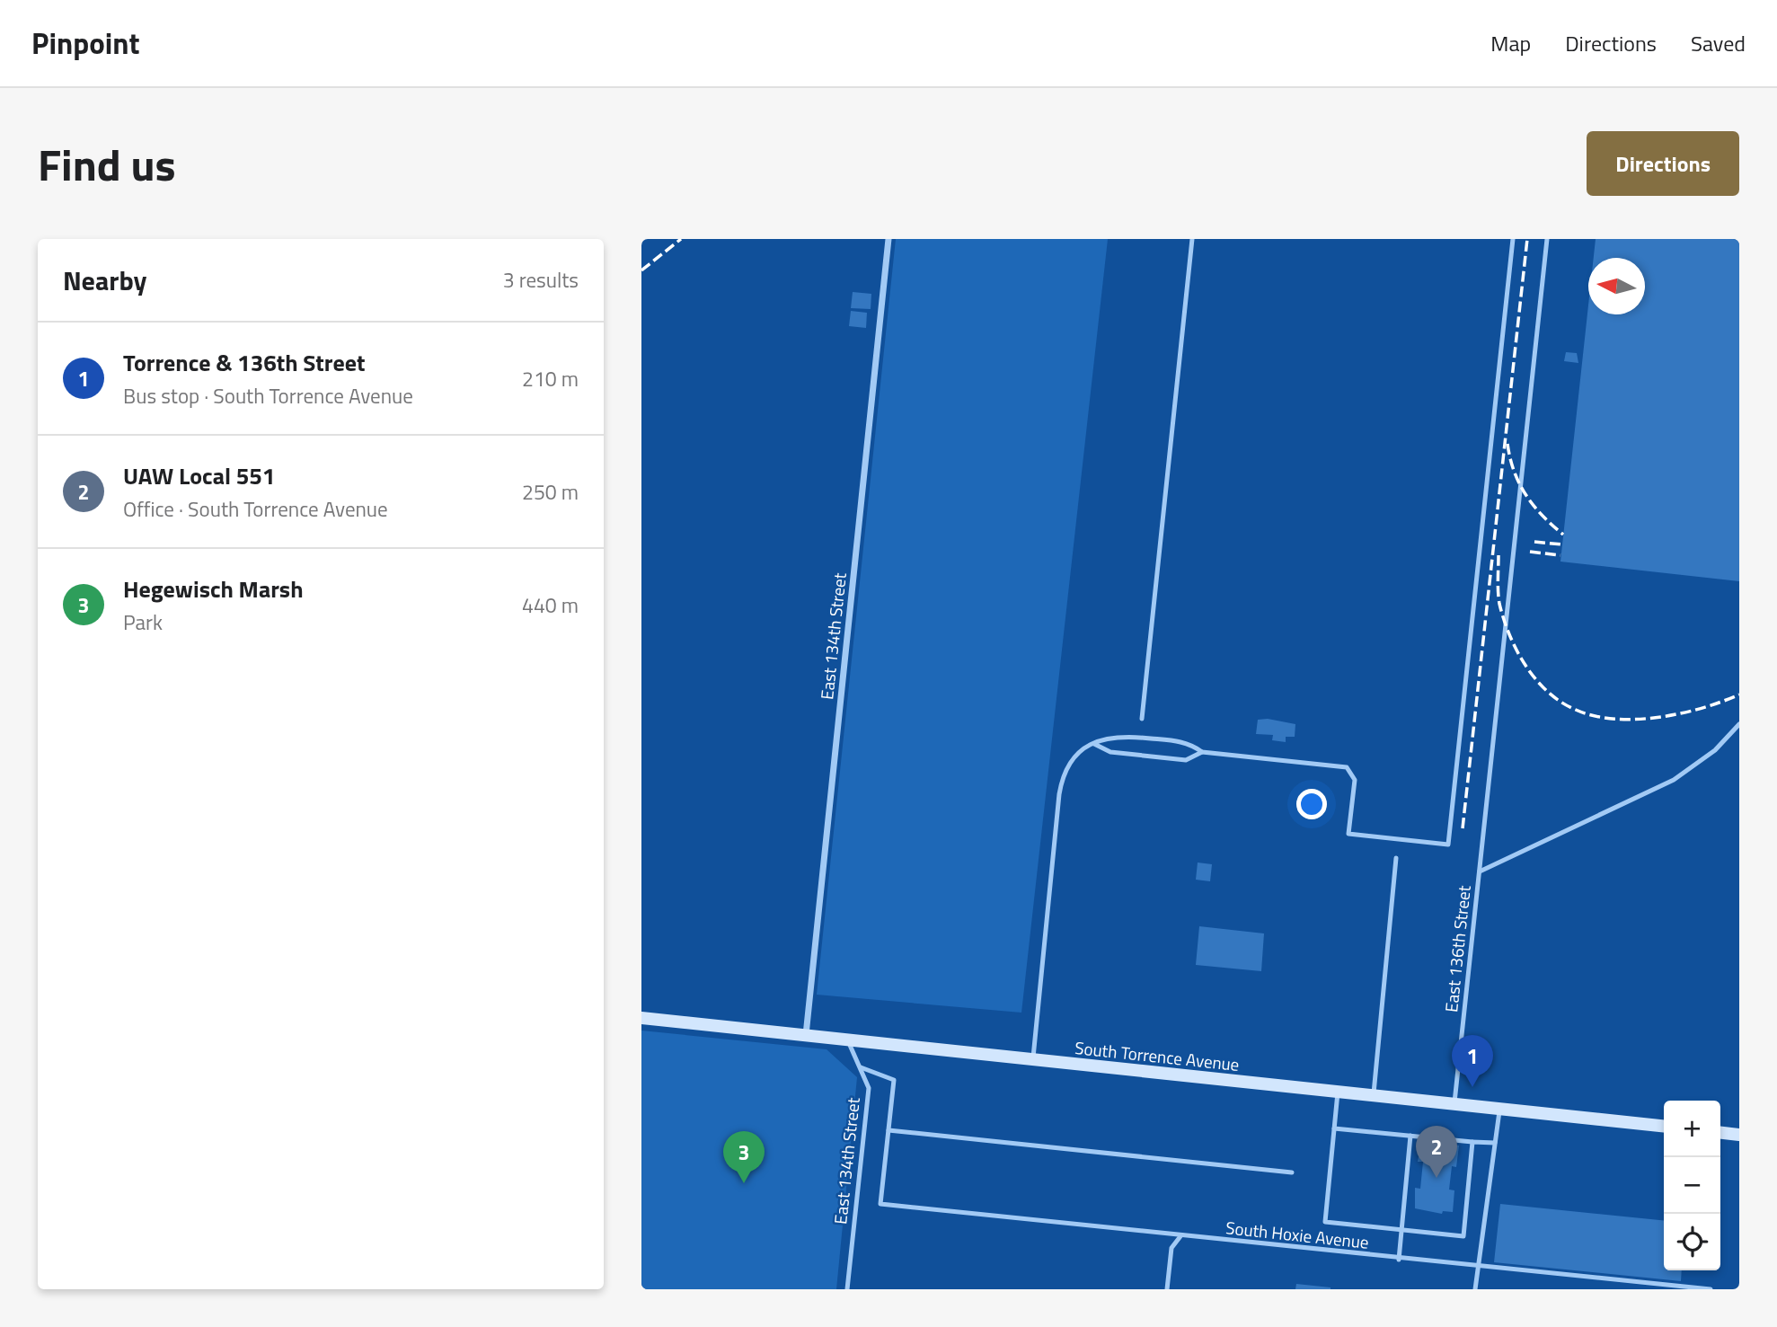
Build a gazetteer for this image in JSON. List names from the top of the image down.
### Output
{
  "streets": {
    "main road": ["South Torrence Avenue"],
    "street": ["East 134th Street"],
    "lane": ["East 136th Street", "South Hoxie Avenue"]
  },
  "crossings": [
    ["East 134th Street", "South Torrence Avenue"],
    ["East 136th Street", "South Torrence Avenue"]
  ],
  "north": "left",
  "page": {
    "header": "Pinpoint",
    "nav": ["Map", "Directions", "Saved"],
    "title": "Find us",
    "buttons": "Directions",
    "heading": ["Nearby", "3 results"],
    "list": [
      {
        "mark": "1",
        "name": "Torrence & 136th Street",
        "note": "Bus stop · South Torrence Avenue",
        "value": "210 m"
      },
      {
        "mark": "2",
        "name": "UAW Local 551",
        "note": "Office · South Torrence Avenue",
        "value": "250 m"
      },
      {
        "mark": "3",
        "name": "Hegewisch Marsh",
        "note": "Park",
        "value": "440 m"
      }
    ],
    "pins": ["1", "2", "3"],
    "map_buttons": ["+", "−"]
  }
}
